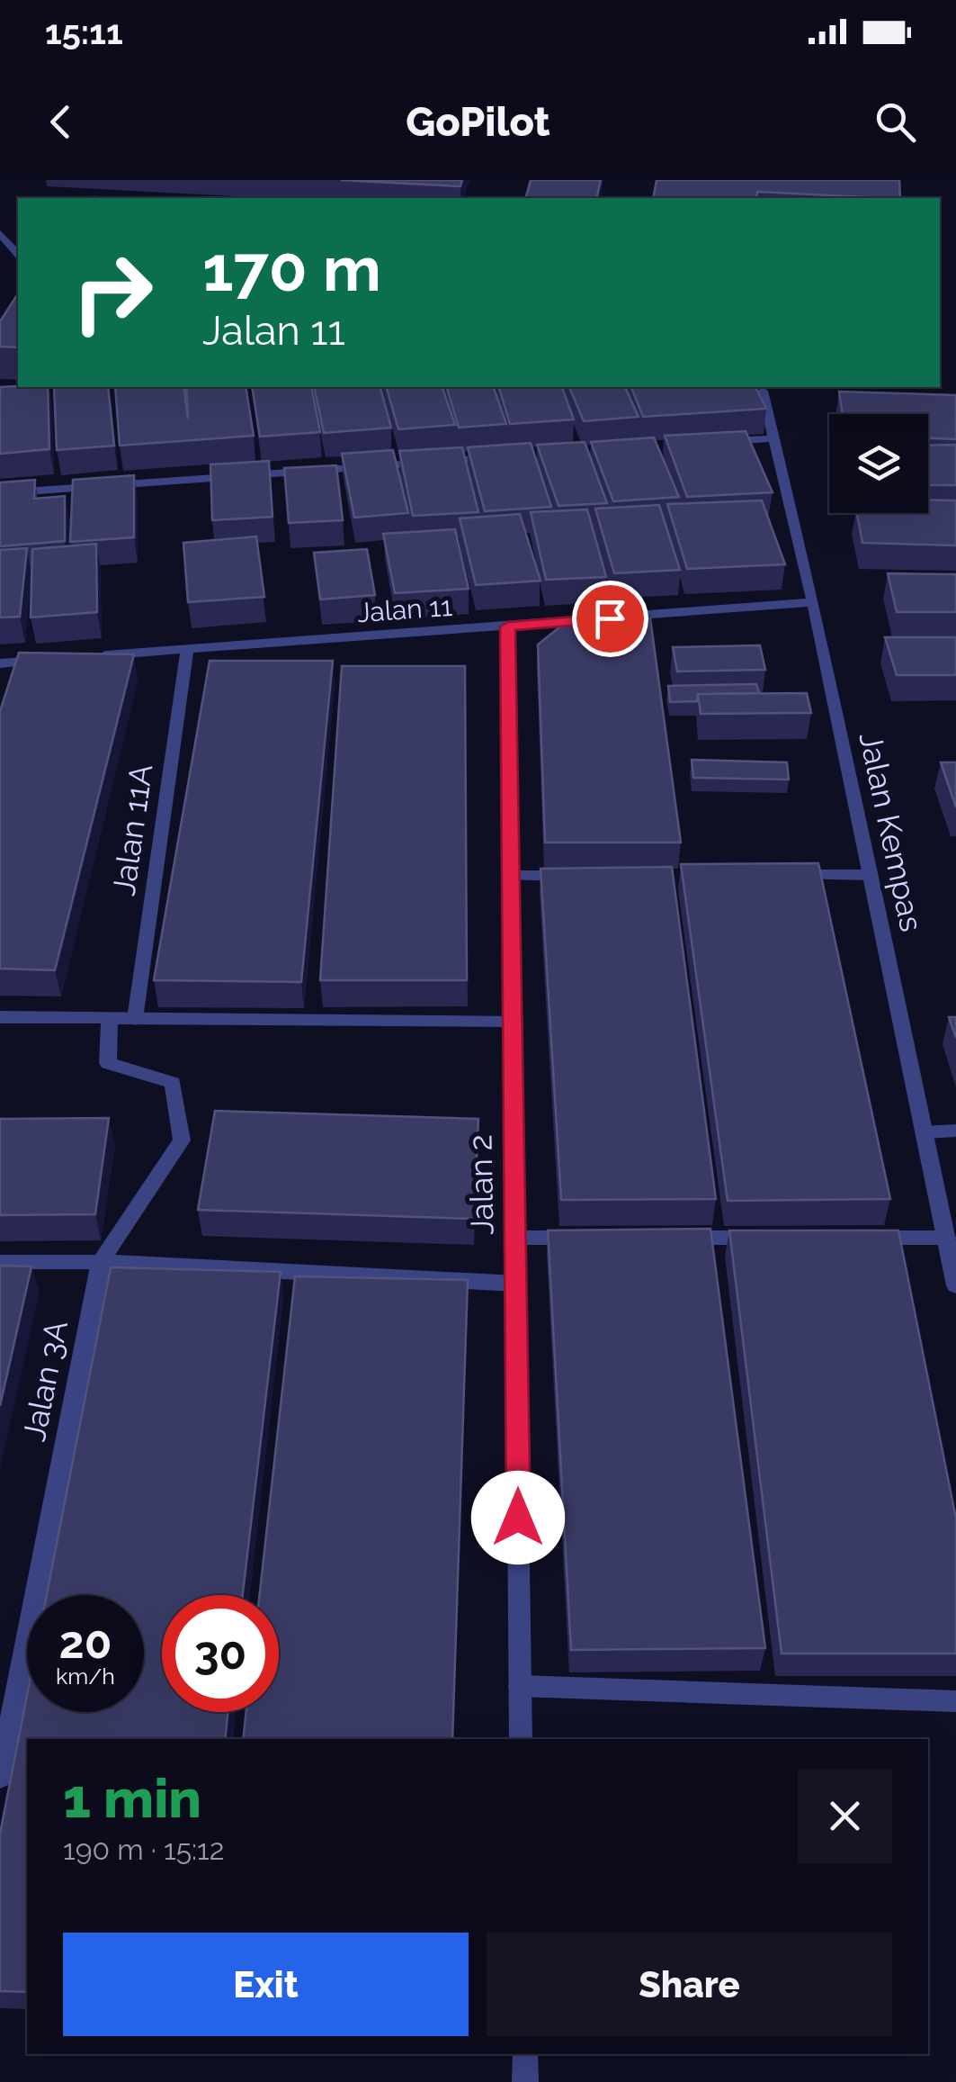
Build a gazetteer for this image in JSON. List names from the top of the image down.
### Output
{
  "streets": {
    "street": [
      "Jalan 11",
      "Jalan 11A",
      "Jalan Kempas",
      "Jalan 2",
      "Jalan 3A"
    ]
  },
  "crossings": [
    ["Jalan 11", "Jalan 11A"],
    ["Jalan 11", "Jalan Kempas"],
    ["Jalan 11", "Jalan 2"]
  ],
  "page": {
    "status": "15:11",
    "header": "GoPilot",
    "turn": ["170 m", "Jalan 11"],
    "speed": "20 km/h",
    "limit": "30",
    "heading": ["1 min", "190 m · 15:12"],
    "buttons": ["Exit", "Share"]
  }
}
